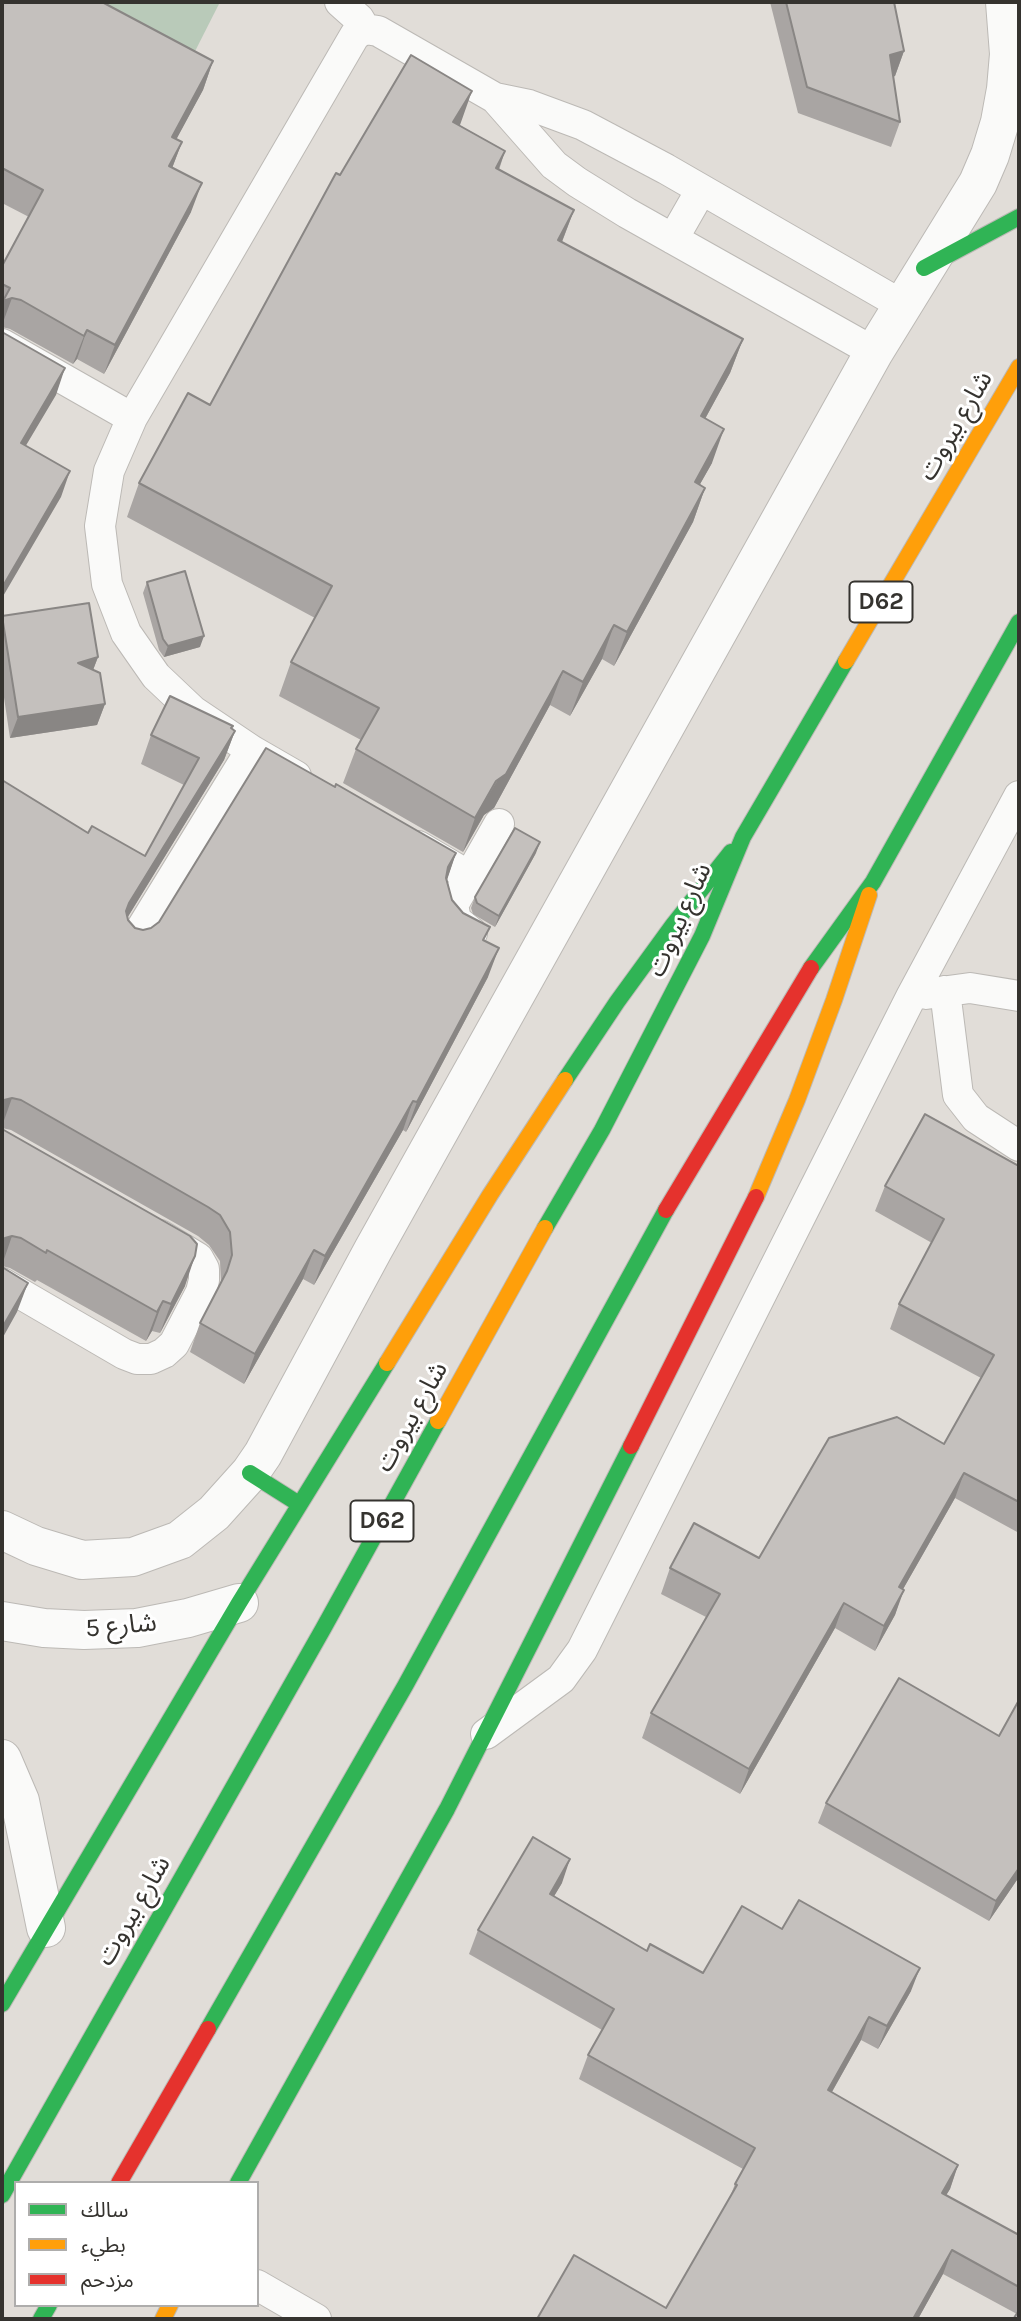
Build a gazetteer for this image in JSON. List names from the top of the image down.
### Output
{
  "streets": {
    "main road": ["شارع بيروت", "D62"],
    "street": ["شارع 5"]
  },
  "crossings": [
    ["شارع بيروت", "شارع 5"]
  ],
  "legend": ["سالك", "بطيء", "مزدحم"]
}
